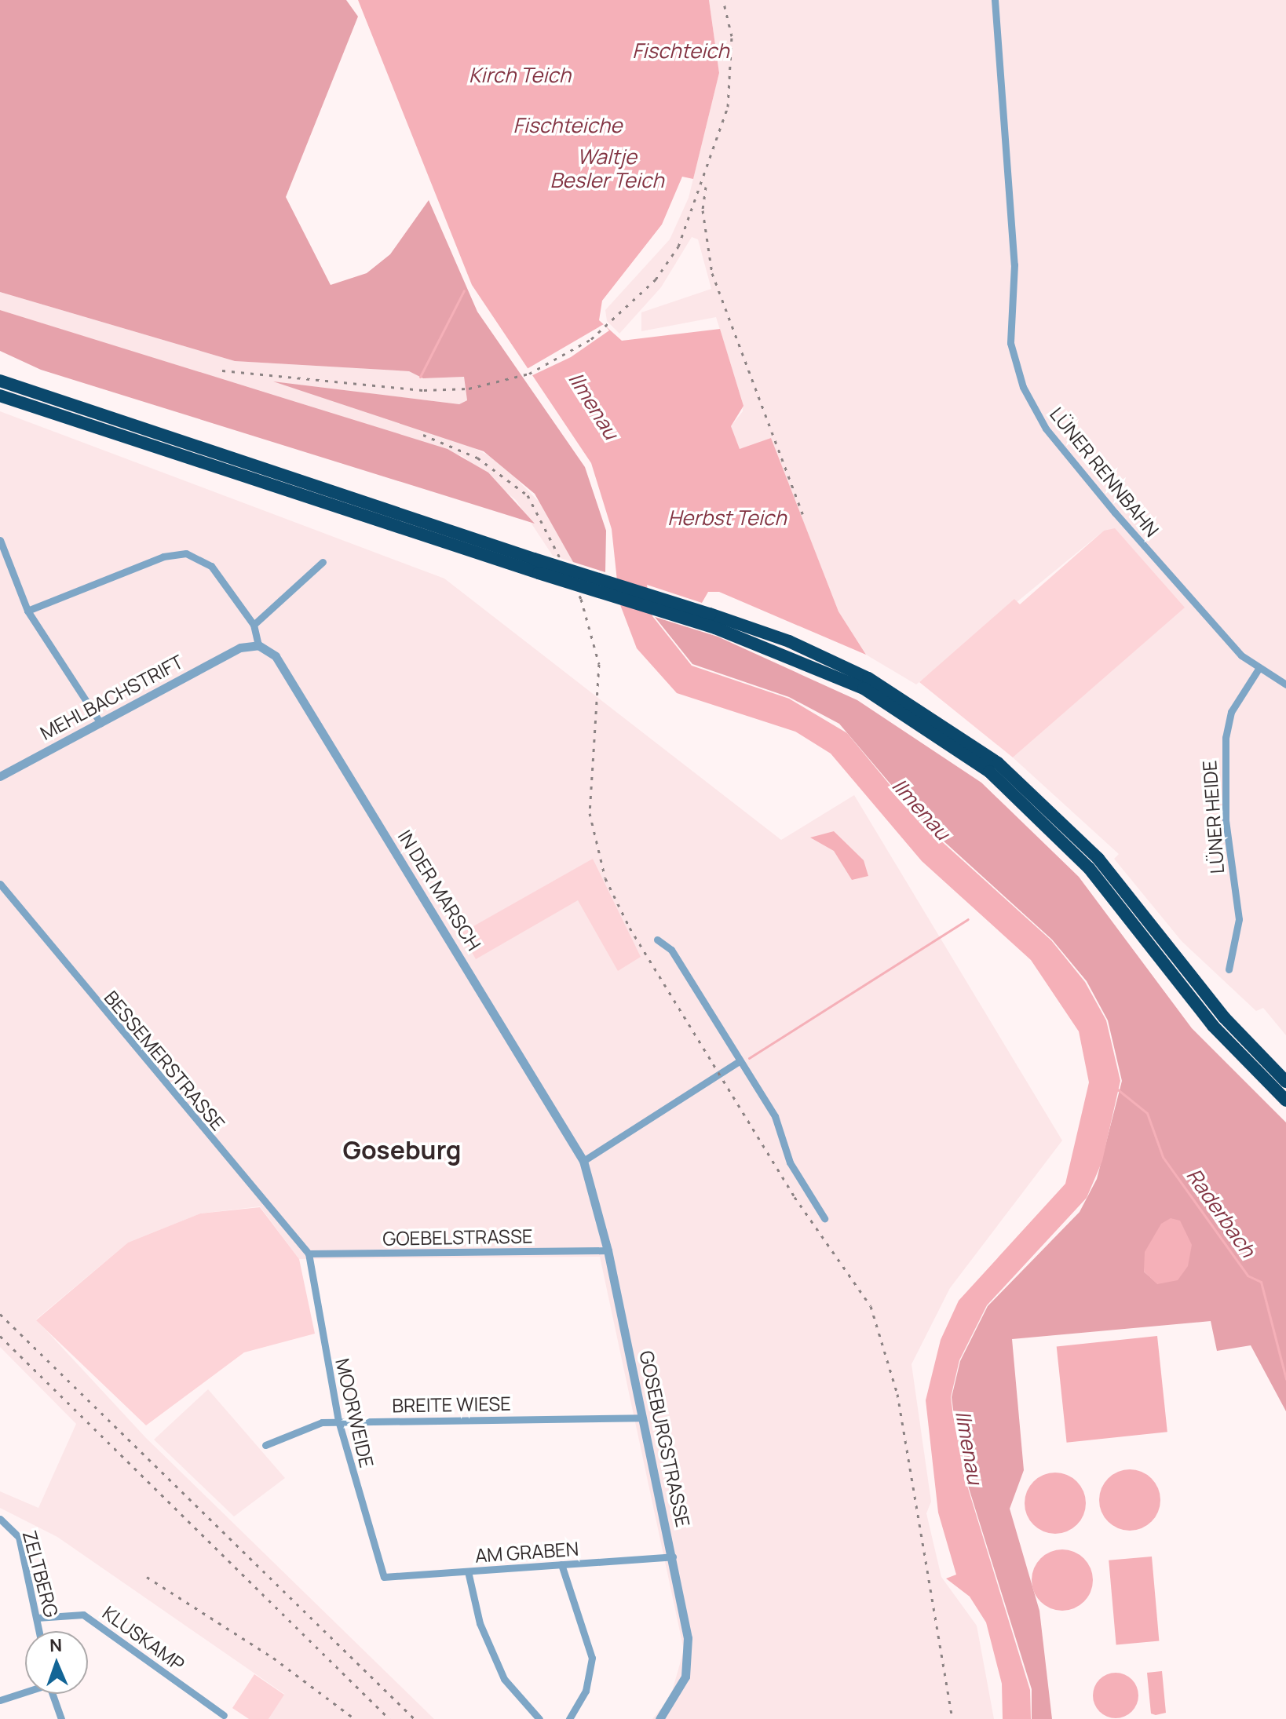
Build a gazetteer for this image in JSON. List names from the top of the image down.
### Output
{
  "streets": {
    "street": [
      "LÜNER RENNBAHN",
      "MEHLBACHSTRIFT",
      "LÜNER HEIDE",
      "IN DER MARSCH",
      "BESSEMERSTRASSE",
      "GOEBELSTRASSE",
      "BREITE WIESE",
      "MOORWEIDE",
      "GOSEBURGSTRASSE",
      "AM GRABEN",
      "ZELTBERG",
      "KLUSKAMP"
    ]
  },
  "crossings": [
    ["LÜNER RENNBAHN", "LÜNER HEIDE"],
    ["MEHLBACHSTRIFT", "IN DER MARSCH"],
    ["IN DER MARSCH", "GOSEBURGSTRASSE"],
    ["BESSEMERSTRASSE", "GOEBELSTRASSE"],
    ["BESSEMERSTRASSE", "MOORWEIDE"],
    ["GOEBELSTRASSE", "MOORWEIDE"],
    ["GOEBELSTRASSE", "GOSEBURGSTRASSE"],
    ["BREITE WIESE", "MOORWEIDE"],
    ["BREITE WIESE", "GOSEBURGSTRASSE"],
    ["MOORWEIDE", "AM GRABEN"],
    ["GOSEBURGSTRASSE", "AM GRABEN"],
    ["ZELTBERG", "KLUSKAMP"]
  ],
  "districts": ["Goseburg"],
  "water": [
    "Fischteich",
    "Kirch Teich",
    "Fischteiche",
    "Waltje Besler Teich",
    "Ilmenau",
    "Herbst Teich",
    "Raderbach"
  ],
  "north": "top"
}
